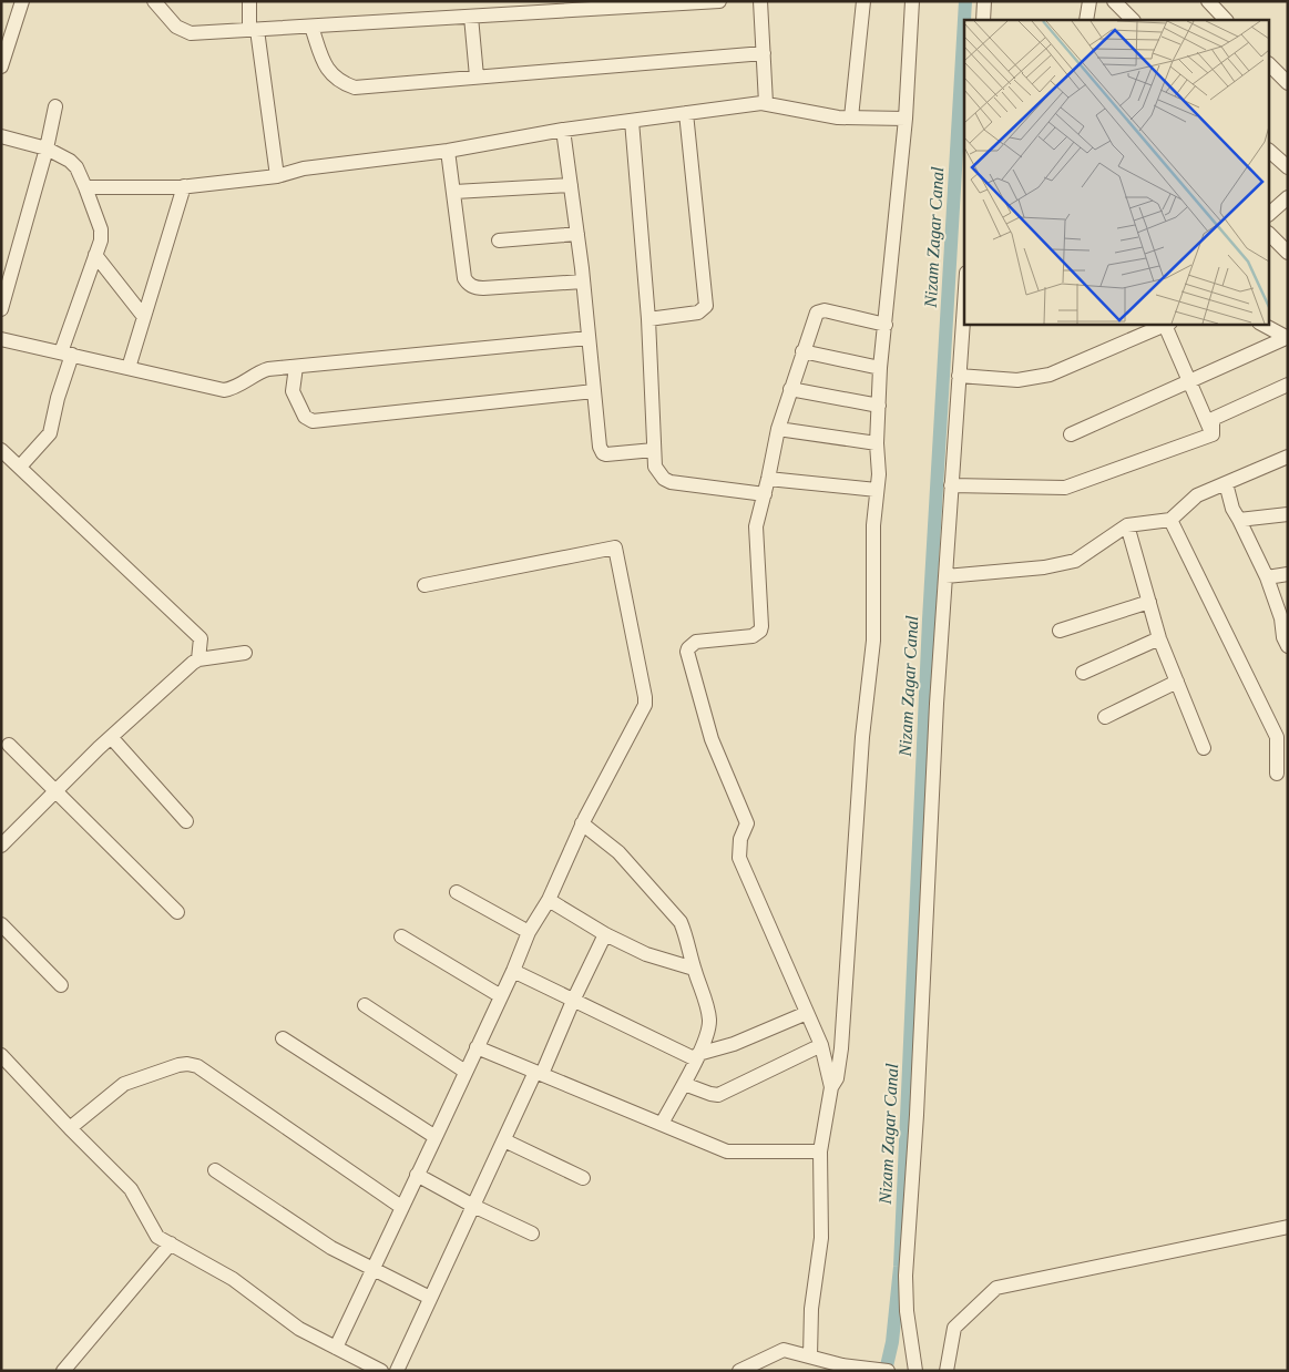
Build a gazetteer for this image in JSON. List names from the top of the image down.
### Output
{
  "water": ["Nizam Zagar Canal"]
}
